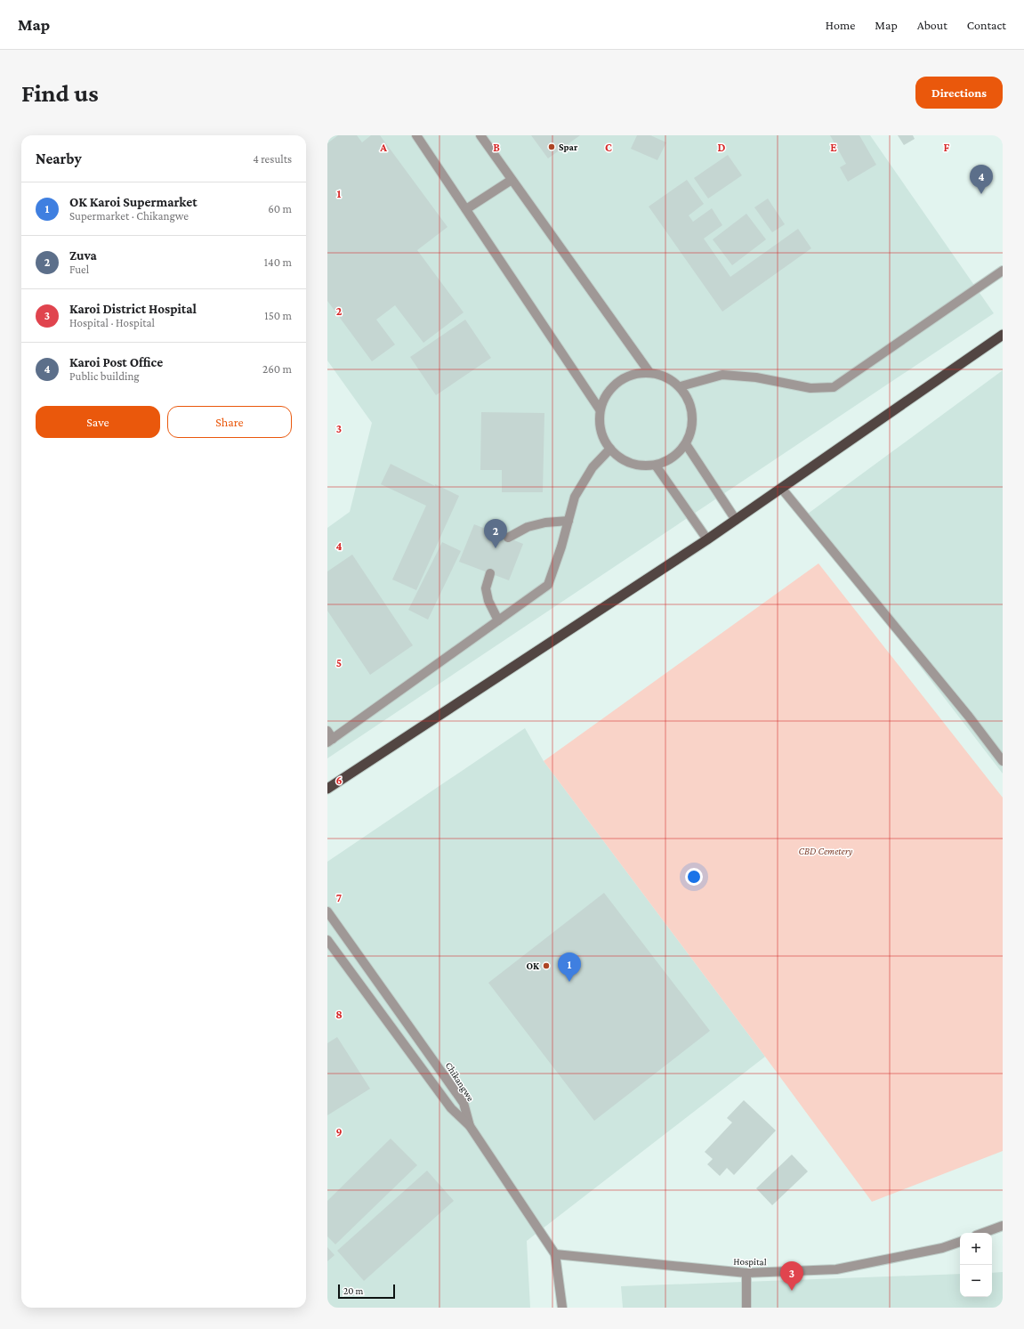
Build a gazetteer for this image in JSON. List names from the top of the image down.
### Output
{
  "streets": {
    "street": ["Chikangwe", "Hospital"]
  },
  "parks": ["CBD Cemetery"],
  "places": ["Spar", "OK"],
  "scale_bar": "20 m",
  "page": {
    "header": "Map",
    "nav": [
      "Home",
      "Map",
      "About",
      "Contact"
    ],
    "buttons": [
      "Directions",
      ["Save", "Share"]
    ],
    "title": "Find us",
    "heading": ["Nearby", "4 results"],
    "pins": [
      "4",
      "2",
      "1",
      "3"
    ],
    "list": [
      {
        "mark": "1",
        "name": "OK Karoi Supermarket",
        "note": "Supermarket · Chikangwe",
        "value": "60 m"
      },
      {
        "mark": "2",
        "name": "Zuva",
        "note": "Fuel",
        "value": "140 m"
      },
      {
        "mark": "3",
        "name": "Karoi District Hospital",
        "note": "Hospital · Hospital",
        "value": "150 m"
      },
      {
        "mark": "4",
        "name": "Karoi Post Office",
        "note": "Public building",
        "value": "260 m"
      }
    ],
    "map_buttons": ["+", "−"],
    "scale": "20 m"
  },
  "grid": {
    "columns": [
      "A",
      "B",
      "C",
      "D",
      "E",
      "F"
    ],
    "rows": [
      "1",
      "2",
      "3",
      "4",
      "5",
      "6",
      "7",
      "8",
      "9"
    ]
  }
}
